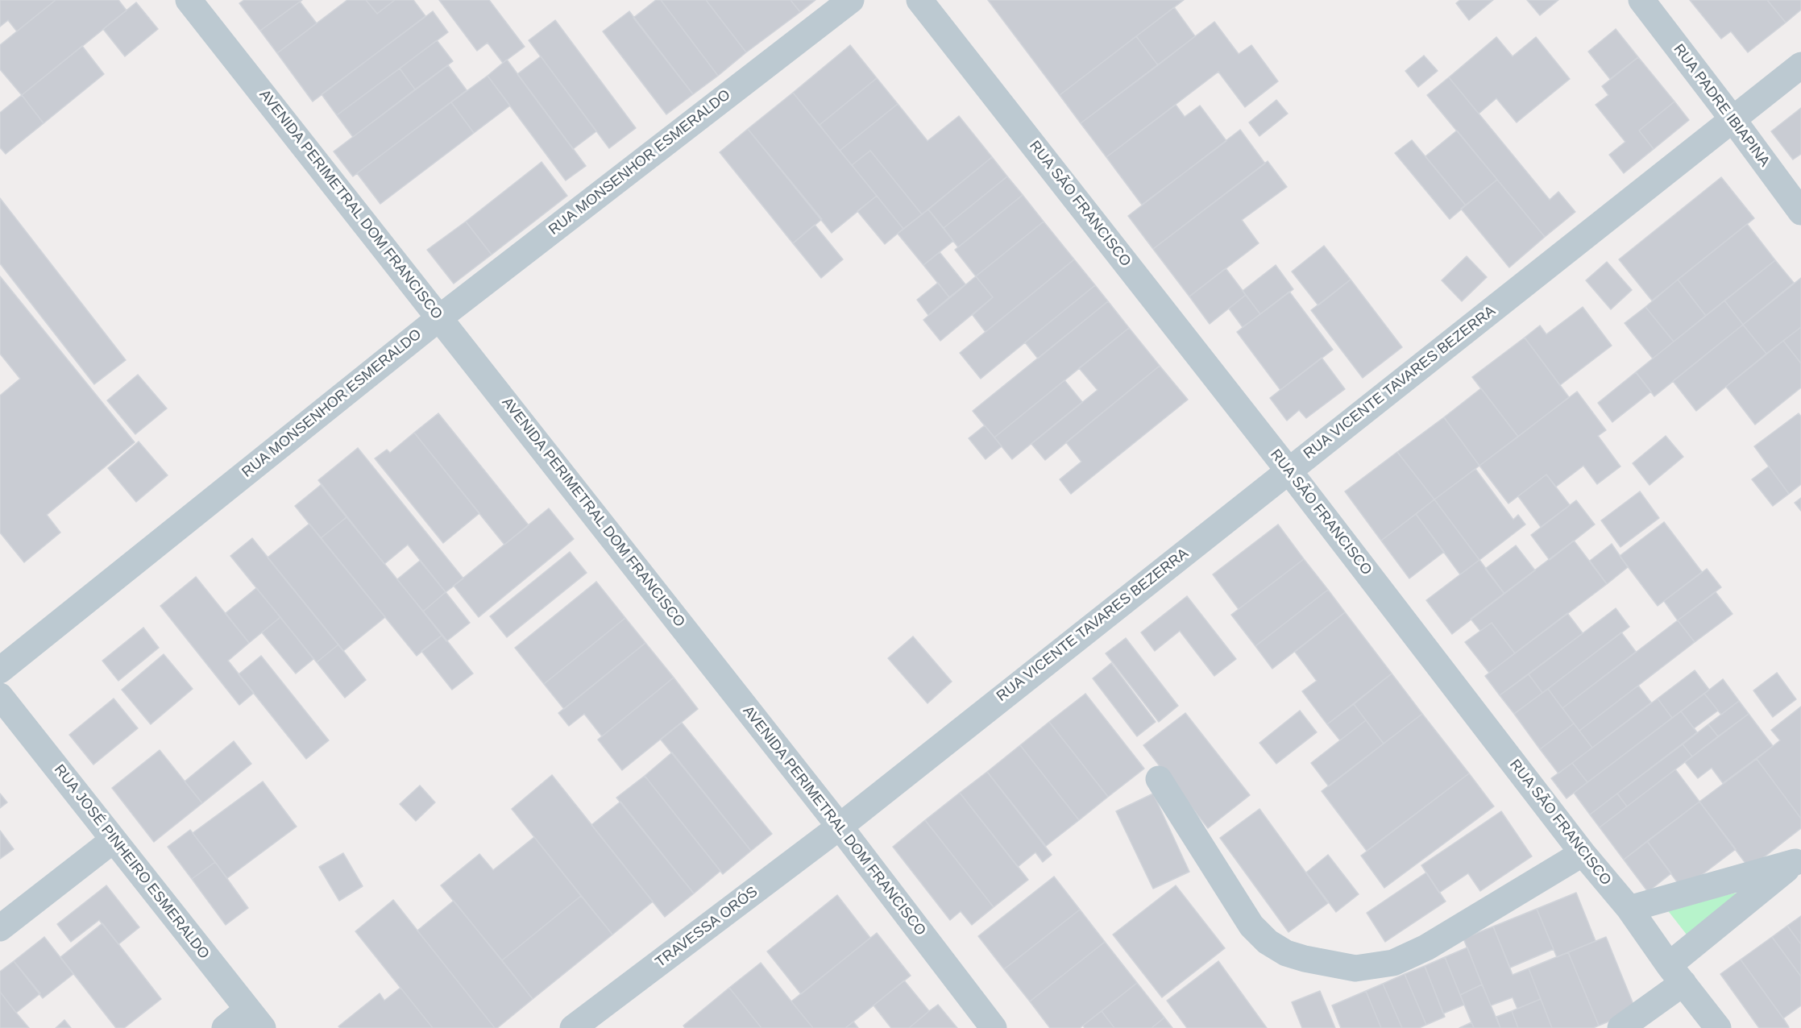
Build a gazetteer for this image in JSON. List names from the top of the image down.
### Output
{
  "streets": {
    "street": [
      "RUA PADRE IBIAPINA",
      "RUA MONSENHOR ESMERALDO",
      "RUA SÃO FRANCISCO",
      "AVENIDA PERIMETRAL DOM FRANCISCO",
      "RUA VICENTE TAVARES BEZERRA",
      "RUA JOSÉ PINHEIRO ESMERALDO",
      "TRAVESSA ORÓS"
    ]
  },
  "crossings": [
    ["RUA PADRE IBIAPINA", "RUA VICENTE TAVARES BEZERRA"],
    ["RUA MONSENHOR ESMERALDO", "AVENIDA PERIMETRAL DOM FRANCISCO"],
    ["RUA SÃO FRANCISCO", "RUA VICENTE TAVARES BEZERRA"],
    ["AVENIDA PERIMETRAL DOM FRANCISCO", "RUA VICENTE TAVARES BEZERRA"],
    ["AVENIDA PERIMETRAL DOM FRANCISCO", "TRAVESSA ORÓS"],
    ["RUA VICENTE TAVARES BEZERRA", "TRAVESSA ORÓS"]
  ]
}
